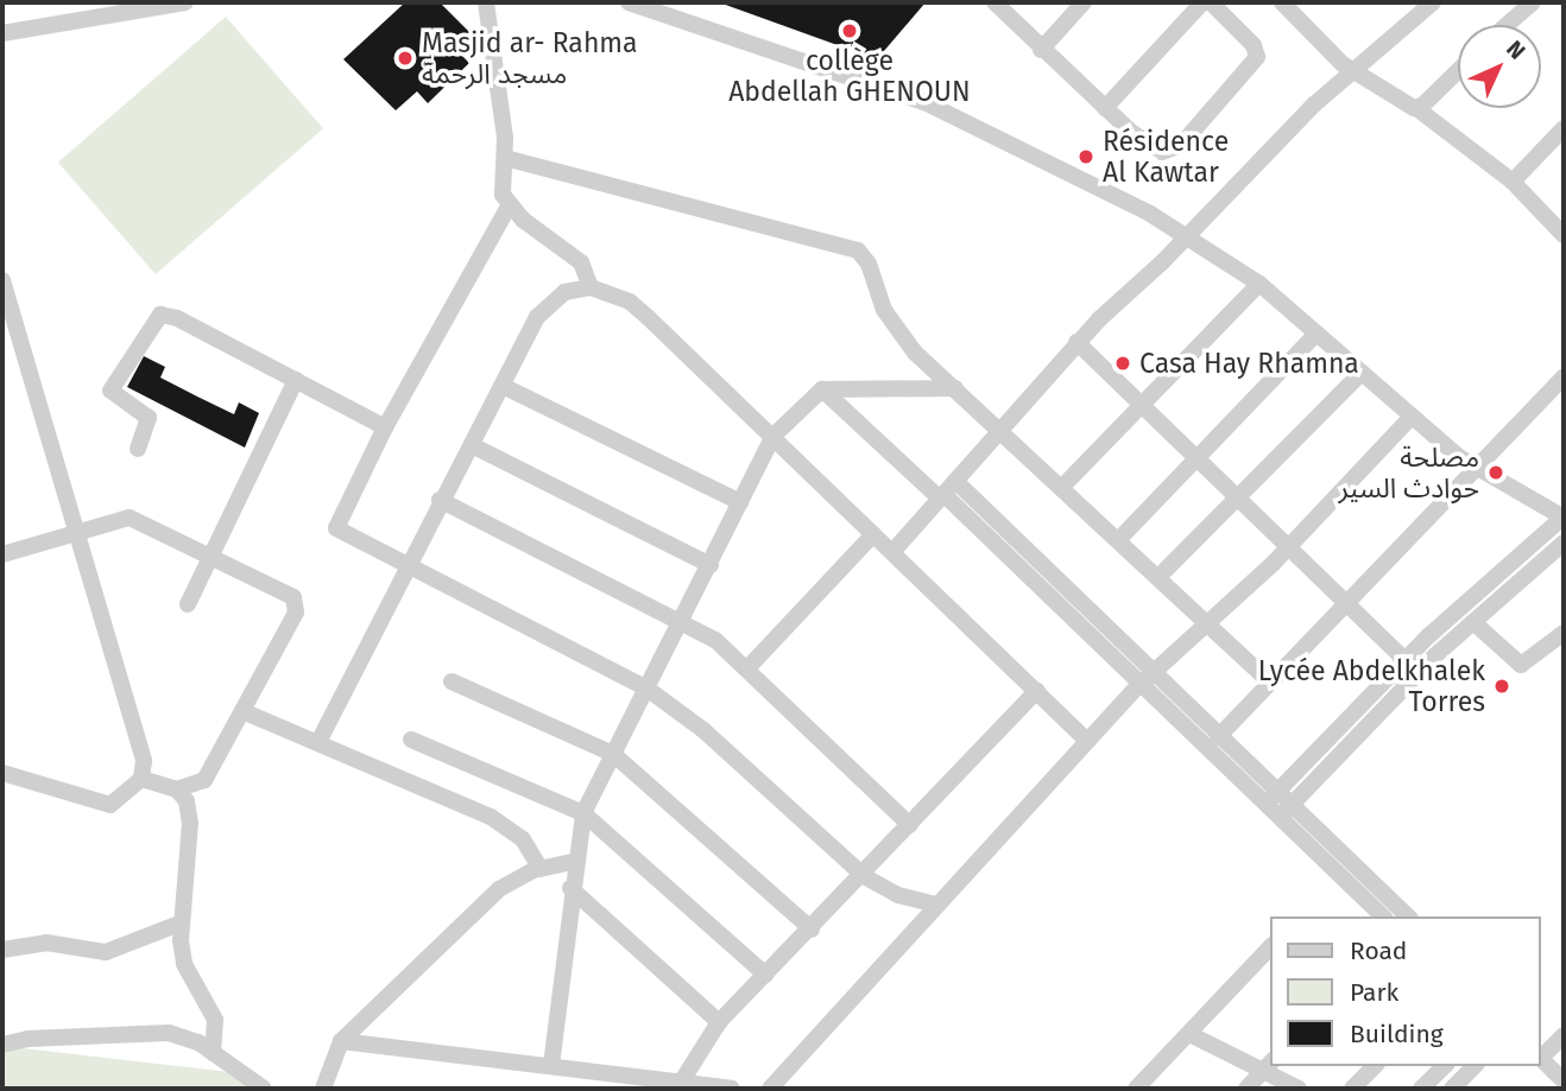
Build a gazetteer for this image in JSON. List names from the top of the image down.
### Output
{
  "places": [
    "collège Abdellah GHENOUN",
    "Masjid ar- Rahma مسجد الرحمة",
    "Résidence Al Kawtar",
    "Casa Hay Rhamna",
    "مصلحة حوادث السير",
    "Lycée Abdelkhalek Torres"
  ],
  "legend": ["Road", "Park", "Building"],
  "north": "top right"
}
